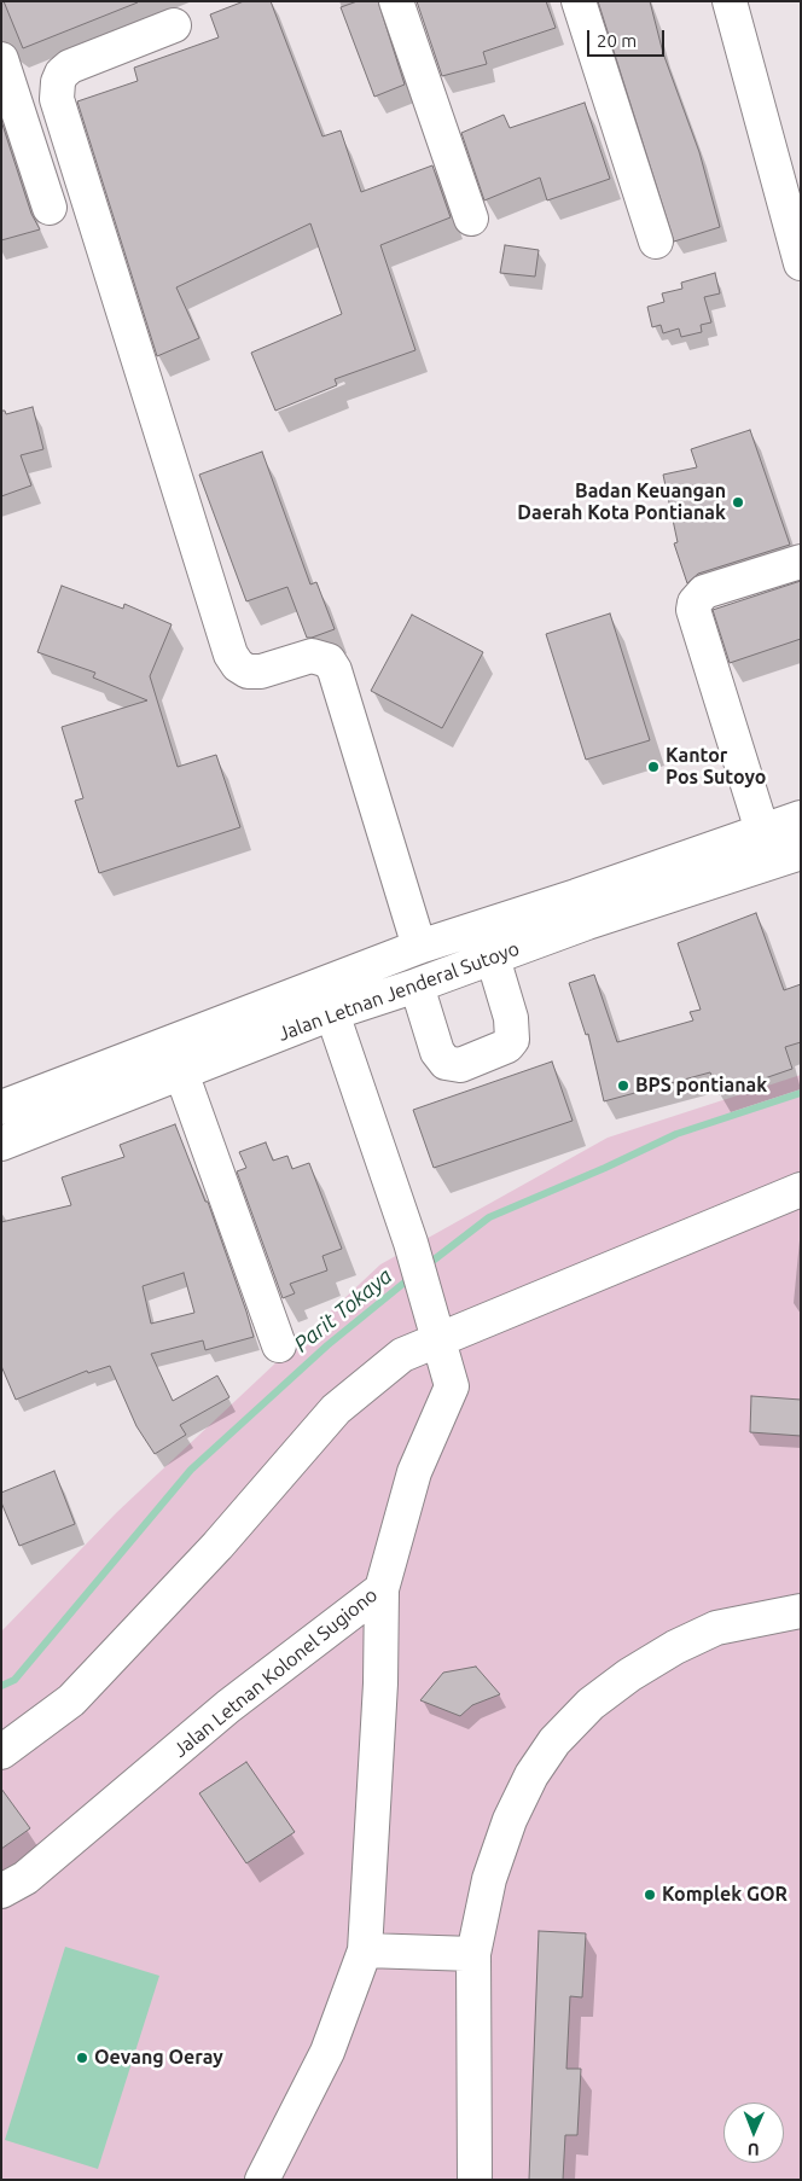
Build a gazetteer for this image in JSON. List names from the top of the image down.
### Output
{
  "streets": {
    "street": ["Jalan Letnan Jenderal Sutoyo", "Jalan Letnan Kolonel Sugiono"]
  },
  "water": ["Parit Tokaya"],
  "places": [
    "Badan Keuangan Daerah Kota Pontianak",
    "Kantor Pos Sutoyo",
    "BPS pontianak",
    "Komplek GOR",
    "Oevang Oeray"
  ],
  "scale_bar": "20 m",
  "north": "bottom"
}
